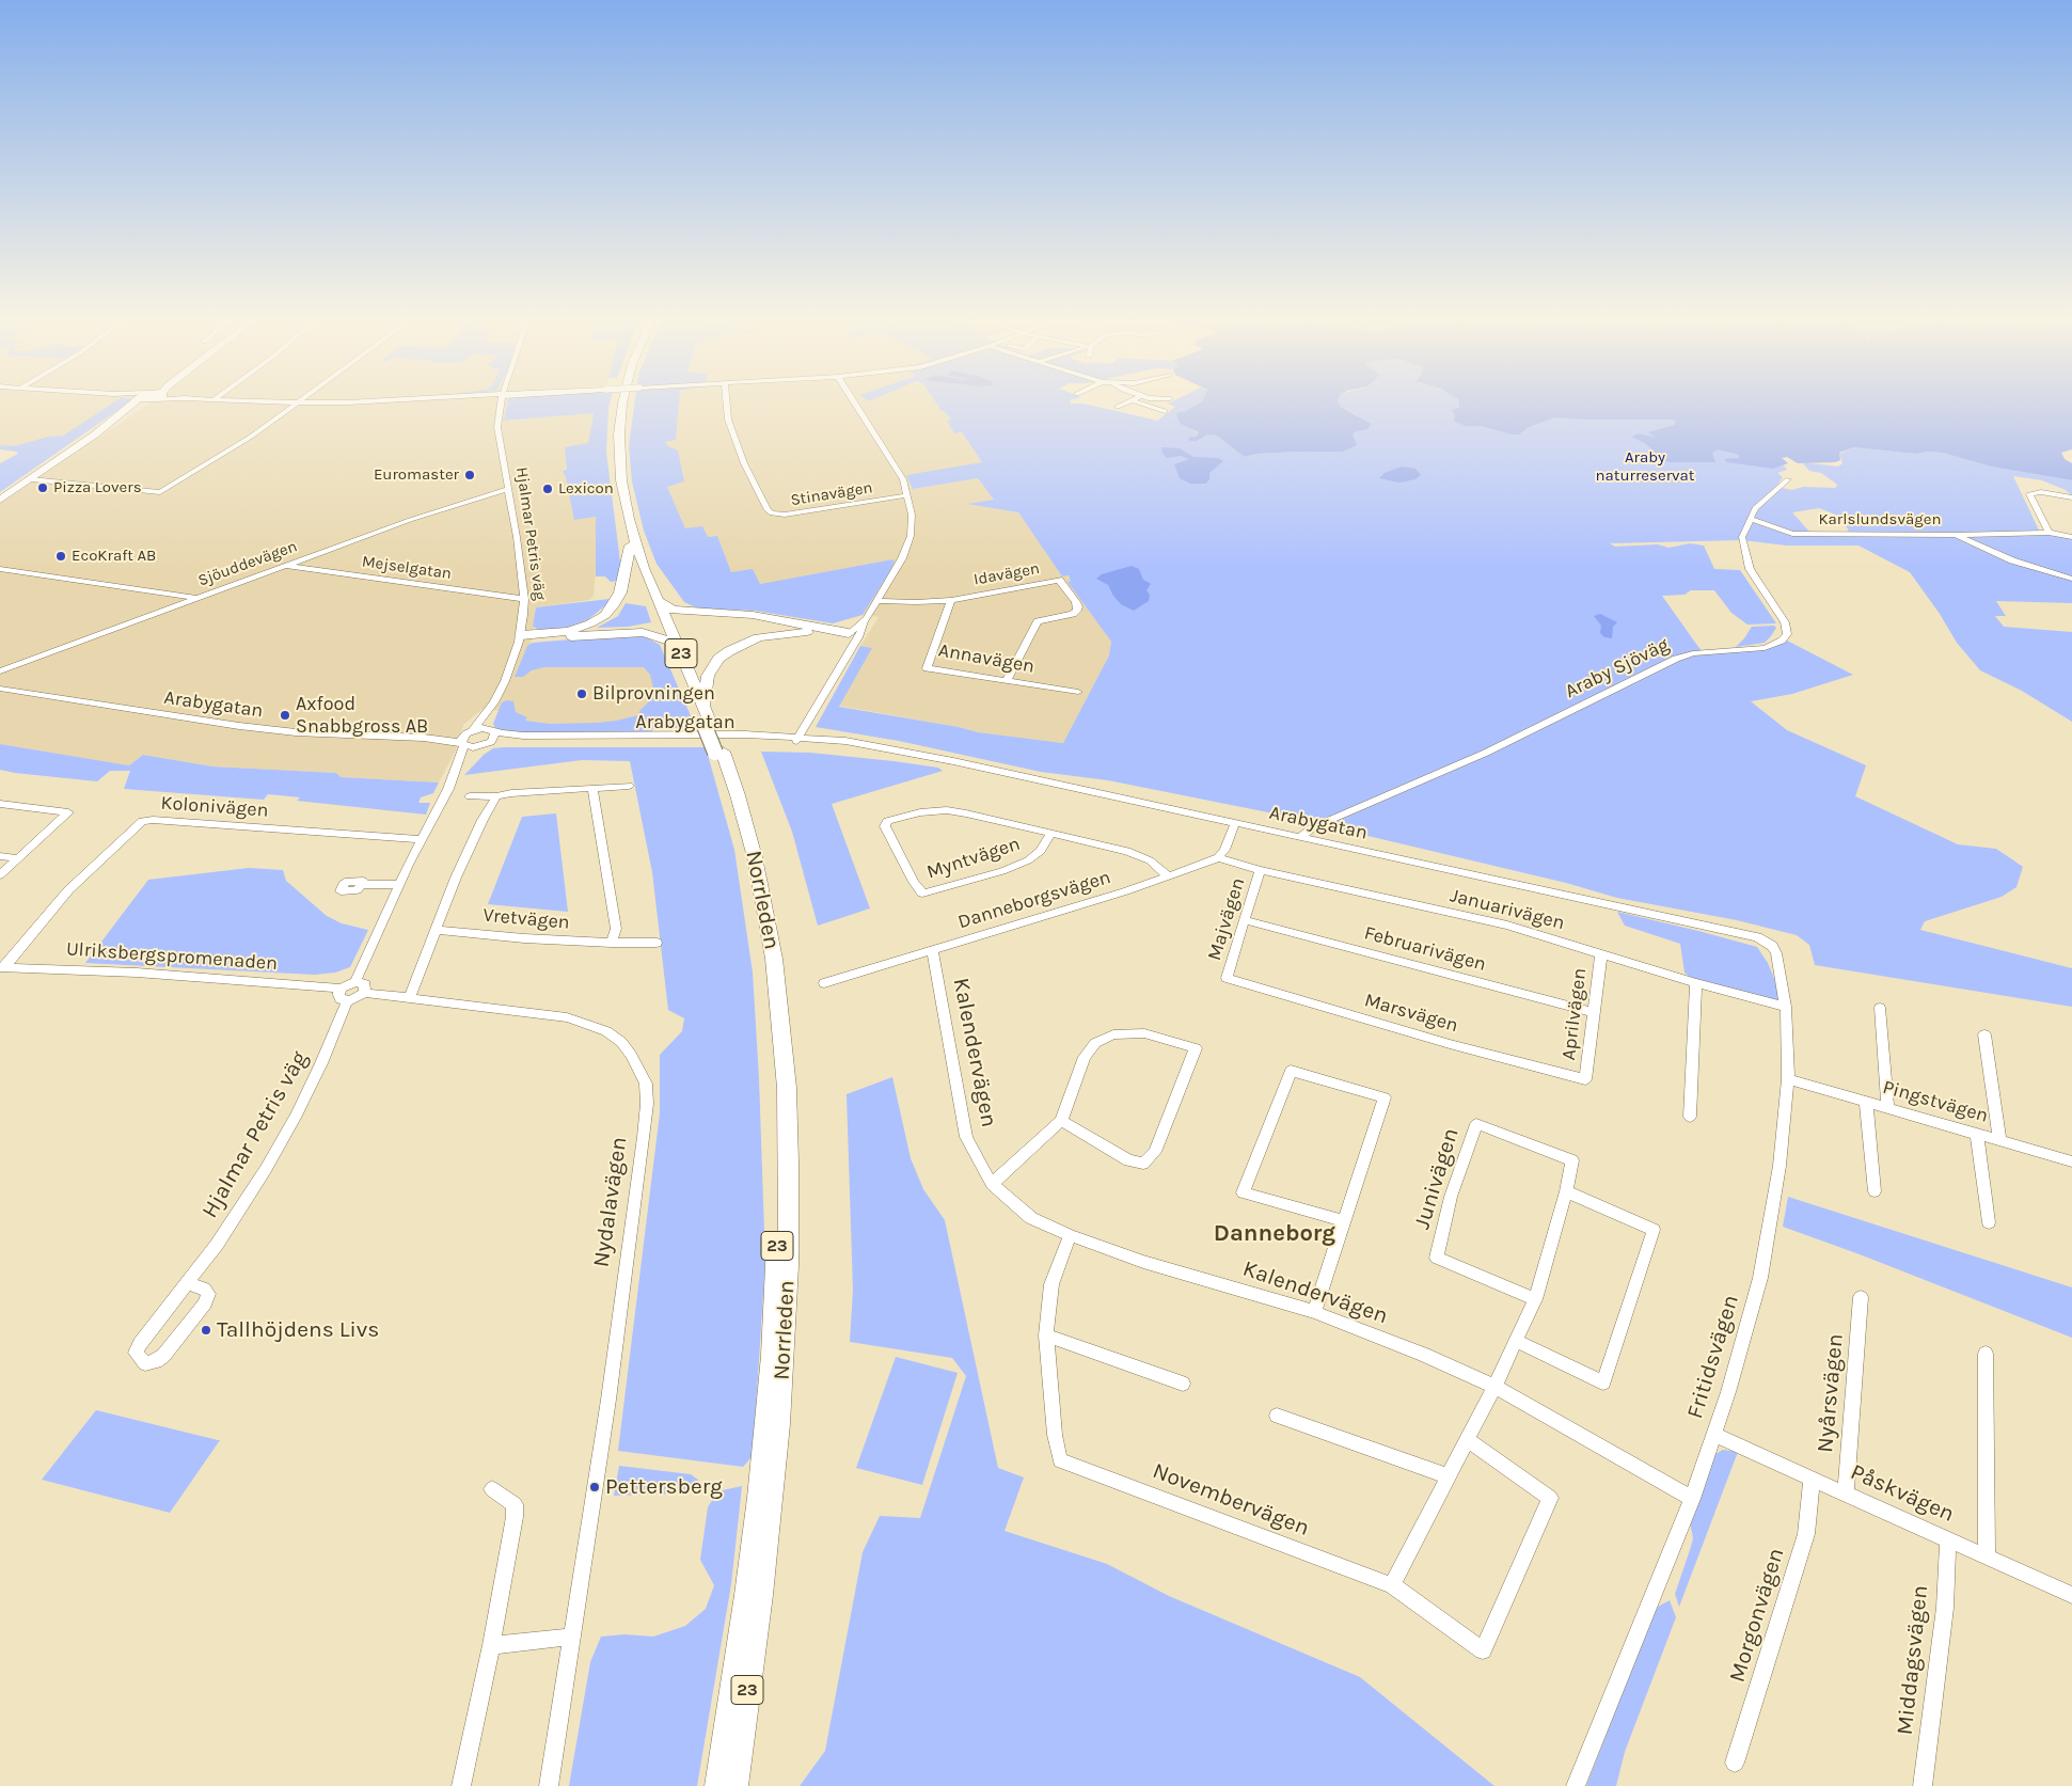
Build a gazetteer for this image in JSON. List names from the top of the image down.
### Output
{
  "streets": {
    "highway": ["23", "Norrleden"],
    "street": [
      "Stinavägen",
      "Karlslundsvägen",
      "Hjalmar Petris väg",
      "Sjöuddevägen",
      "Mejselgatan",
      "Idavägen",
      "Annavägen",
      "Araby Sjöväg",
      "Arabygatan",
      "Kolonivägen",
      "Myntvägen",
      "Danneborgsvägen",
      "Januarivägen",
      "Vretvägen",
      "Majvägen",
      "Februarivägen",
      "Ulriksbergspromenaden",
      "Marsvägen",
      "Aprilvägen",
      "Kalendervägen",
      "Pingstvägen",
      "Junivägen",
      "Nydalavägen",
      "Fritidsvägen",
      "Nyårsvägen",
      "Påskvägen",
      "Novembervägen",
      "Morgonvägen",
      "Middagsvägen"
    ]
  },
  "crossings": [
    ["Karlslundsvägen", "Araby Sjöväg"],
    ["Hjalmar Petris väg", "Sjöuddevägen"],
    ["Hjalmar Petris väg", "Mejselgatan"],
    ["Hjalmar Petris väg", "Arabygatan"],
    ["Hjalmar Petris väg", "Ulriksbergspromenaden"],
    ["Sjöuddevägen", "Mejselgatan"],
    ["Idavägen", "Annavägen"],
    ["23", "Norrleden"],
    ["Araby Sjöväg", "Arabygatan"],
    ["Arabygatan", "Fritidsvägen"],
    ["Kolonivägen", "Ulriksbergspromenaden"],
    ["Myntvägen", "Danneborgsvägen"],
    ["Danneborgsvägen", "Januarivägen"],
    ["Danneborgsvägen", "Kalendervägen"],
    ["Januarivägen", "Majvägen"],
    ["Januarivägen", "Aprilvägen"],
    ["Januarivägen", "Fritidsvägen"],
    ["Majvägen", "Februarivägen"],
    ["Majvägen", "Marsvägen"],
    ["Februarivägen", "Aprilvägen"],
    ["Marsvägen", "Aprilvägen"],
    ["Kalendervägen", "Junivägen"],
    ["Kalendervägen", "Fritidsvägen"],
    ["Kalendervägen", "Novembervägen"],
    ["Pingstvägen", "Fritidsvägen"],
    ["Fritidsvägen", "Påskvägen"],
    ["Nyårsvägen", "Påskvägen"],
    ["Påskvägen", "Morgonvägen"],
    ["Påskvägen", "Middagsvägen"]
  ],
  "districts": ["Danneborg"],
  "parks": ["Araby naturreservat"],
  "places": [
    "Euromaster",
    "Pizza Lovers",
    "Lexicon",
    "EcoKraft AB",
    "Bilprovningen",
    "Axfood Snabbgross AB",
    "Tallhöjdens Livs",
    "Pettersberg"
  ]
}
